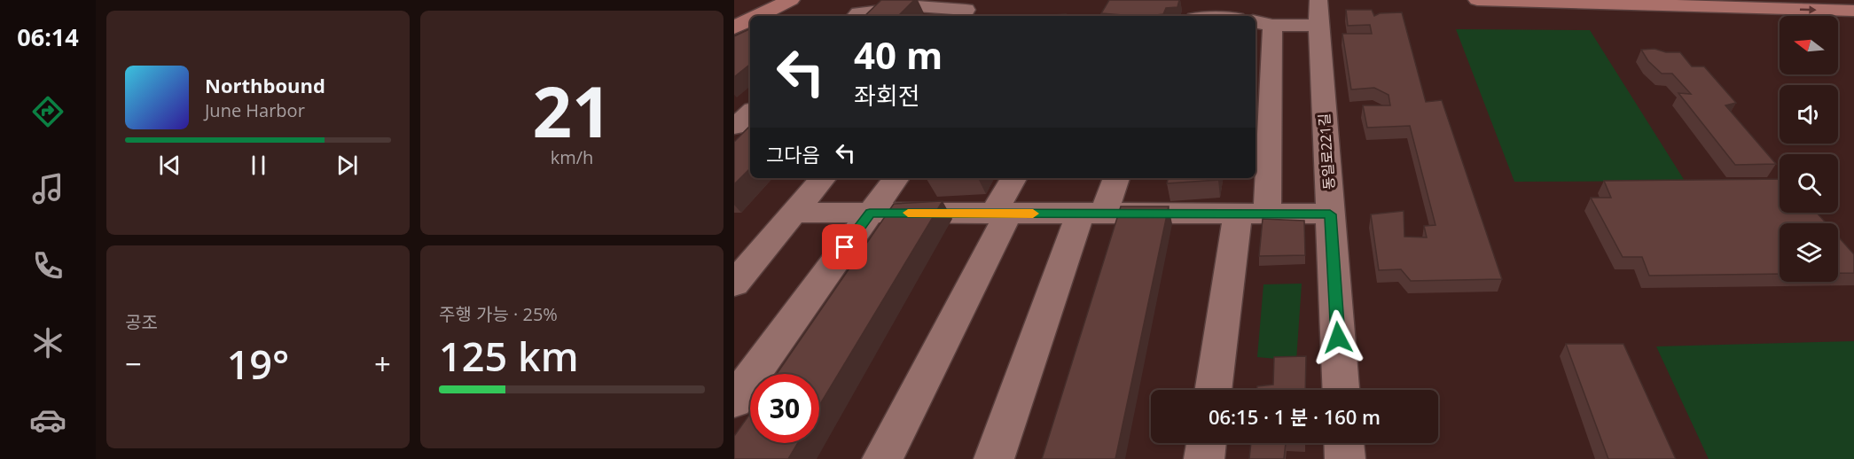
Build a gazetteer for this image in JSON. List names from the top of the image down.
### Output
{
  "streets": {
    "street": ["동일로221길"]
  },
  "north": "left",
  "page": {
    "tabs": "06:14",
    "tile": [
      ["21", "km/h"],
      "공조",
      ["주행 가능 · 25%", "125 km"]
    ],
    "turn": ["40 m", "좌회전"],
    "song": ["Northbound", "June Harbor"],
    "then": "그다음",
    "heat": ["−", "19°", "+"],
    "limit": "30",
    "trip": "06:15 · 1 분 · 160 m"
  }
}
